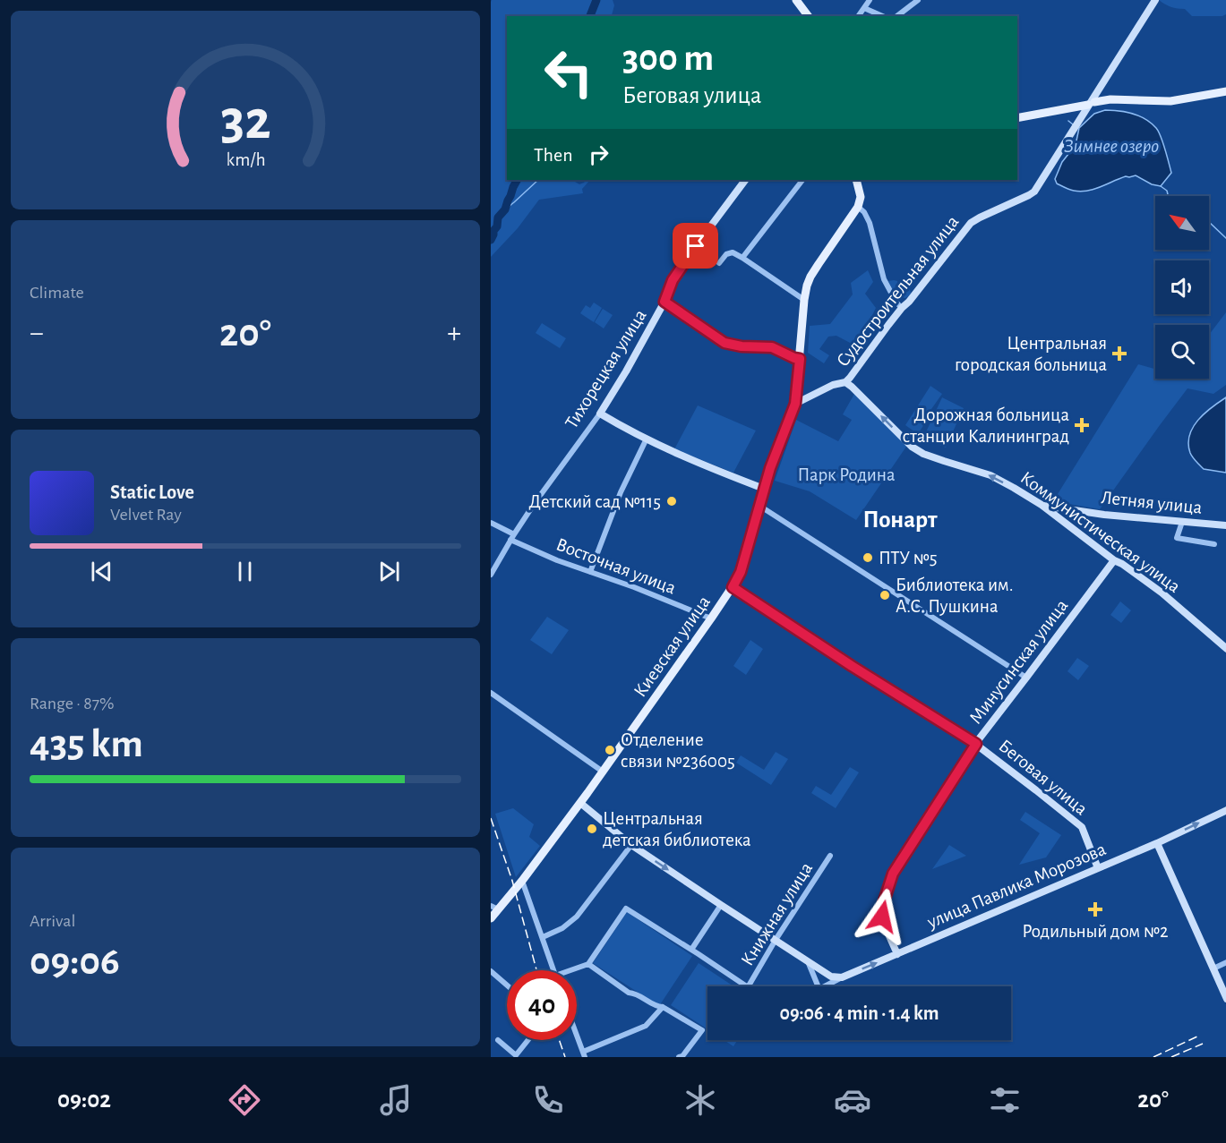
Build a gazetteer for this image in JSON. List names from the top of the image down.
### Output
{
  "streets": {
    "main road": ["Киевская улица"],
    "street": [
      "Судостроительная улица",
      "Тихорецкая улица",
      "Летняя улица",
      "Коммунистическая улица",
      "Восточная улица",
      "Минусинская улица",
      "Беговая улица",
      "улица Павлика Морозова",
      "Книжная улица"
    ]
  },
  "crossings": [
    ["Судостроительная улица", "Коммунистическая улица"],
    ["Судостроительная улица", "Киевская улица"],
    ["Тихорецкая улица", "Восточная улица"],
    ["Летняя улица", "Коммунистическая улица"],
    ["Коммунистическая улица", "Минусинская улица"],
    ["Восточная улица", "Киевская улица"],
    ["Киевская улица", "Беговая улица"],
    ["Минусинская улица", "Беговая улица"],
    ["Минусинская улица", "улица Павлика Морозова"],
    ["Беговая улица", "улица Павлика Морозова"]
  ],
  "one_way": ["Коммунистическая улица"],
  "districts": ["Понарт"],
  "water": ["Зимнее озеро"],
  "parks": ["Парк Родина"],
  "places": {
    "health": ["Центральная городская больница", "Дорожная больница станции Калининград", "Родильный дом №2"],
    "other": [
      "Детский сад №115",
      "ПТУ №5",
      "Библиотека им. А.С. Пушкина",
      "Отделение связи №236005",
      "Центральная детская библиотека"
    ]
  },
  "north": "top left",
  "page": {
    "turn": ["300 m", "Беговая улица"],
    "then": "Then",
    "tile": [
      "Climate",
      ["Range · 87%", "435 km"],
      ["Arrival", "09:06"]
    ],
    "heat": ["−", "20°", "+"],
    "song": ["Static Love", "Velvet Ray"],
    "limit": "40",
    "trip": "09:06 · 4 min · 1.4 km",
    "tabs": ["09:02", "20°"],
    "gauge": ["32", "km/h"]
  }
}
